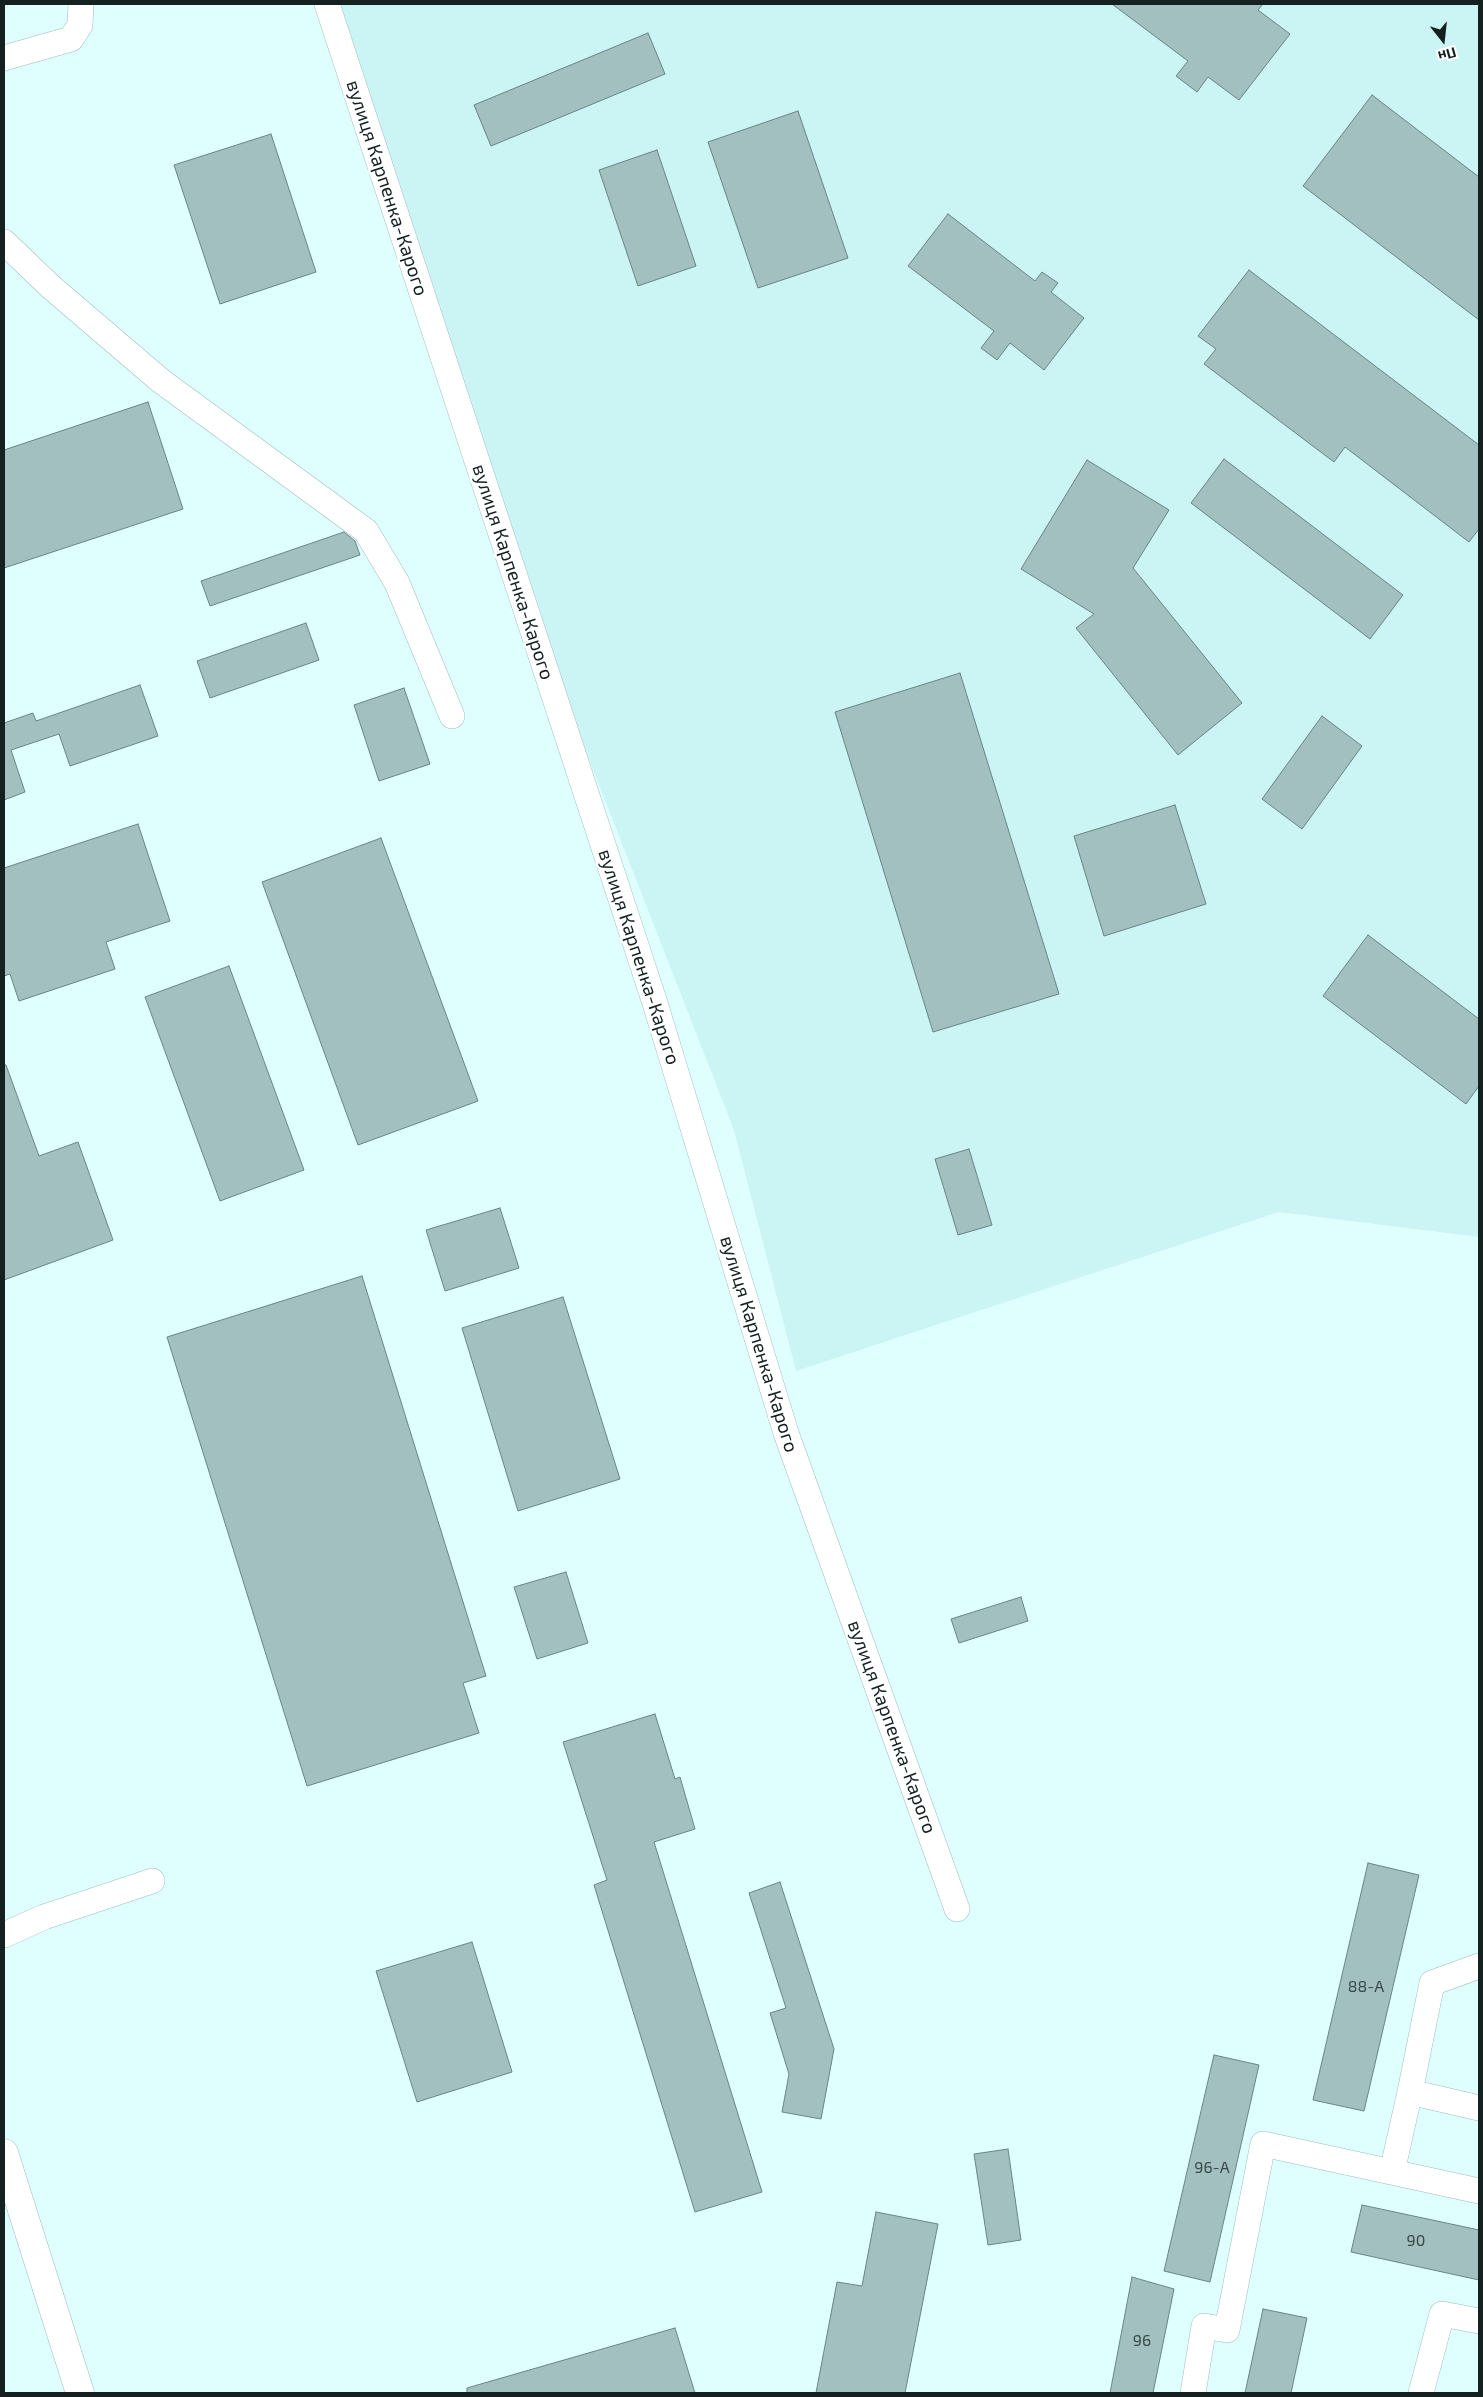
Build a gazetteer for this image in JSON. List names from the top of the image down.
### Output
{
  "streets": {
    "street": ["вулиця Карпенка-Карого"]
  },
  "house_numbers": [
    "88-А",
    "96-А",
    "90",
    "96"
  ],
  "north": "bottom"
}
